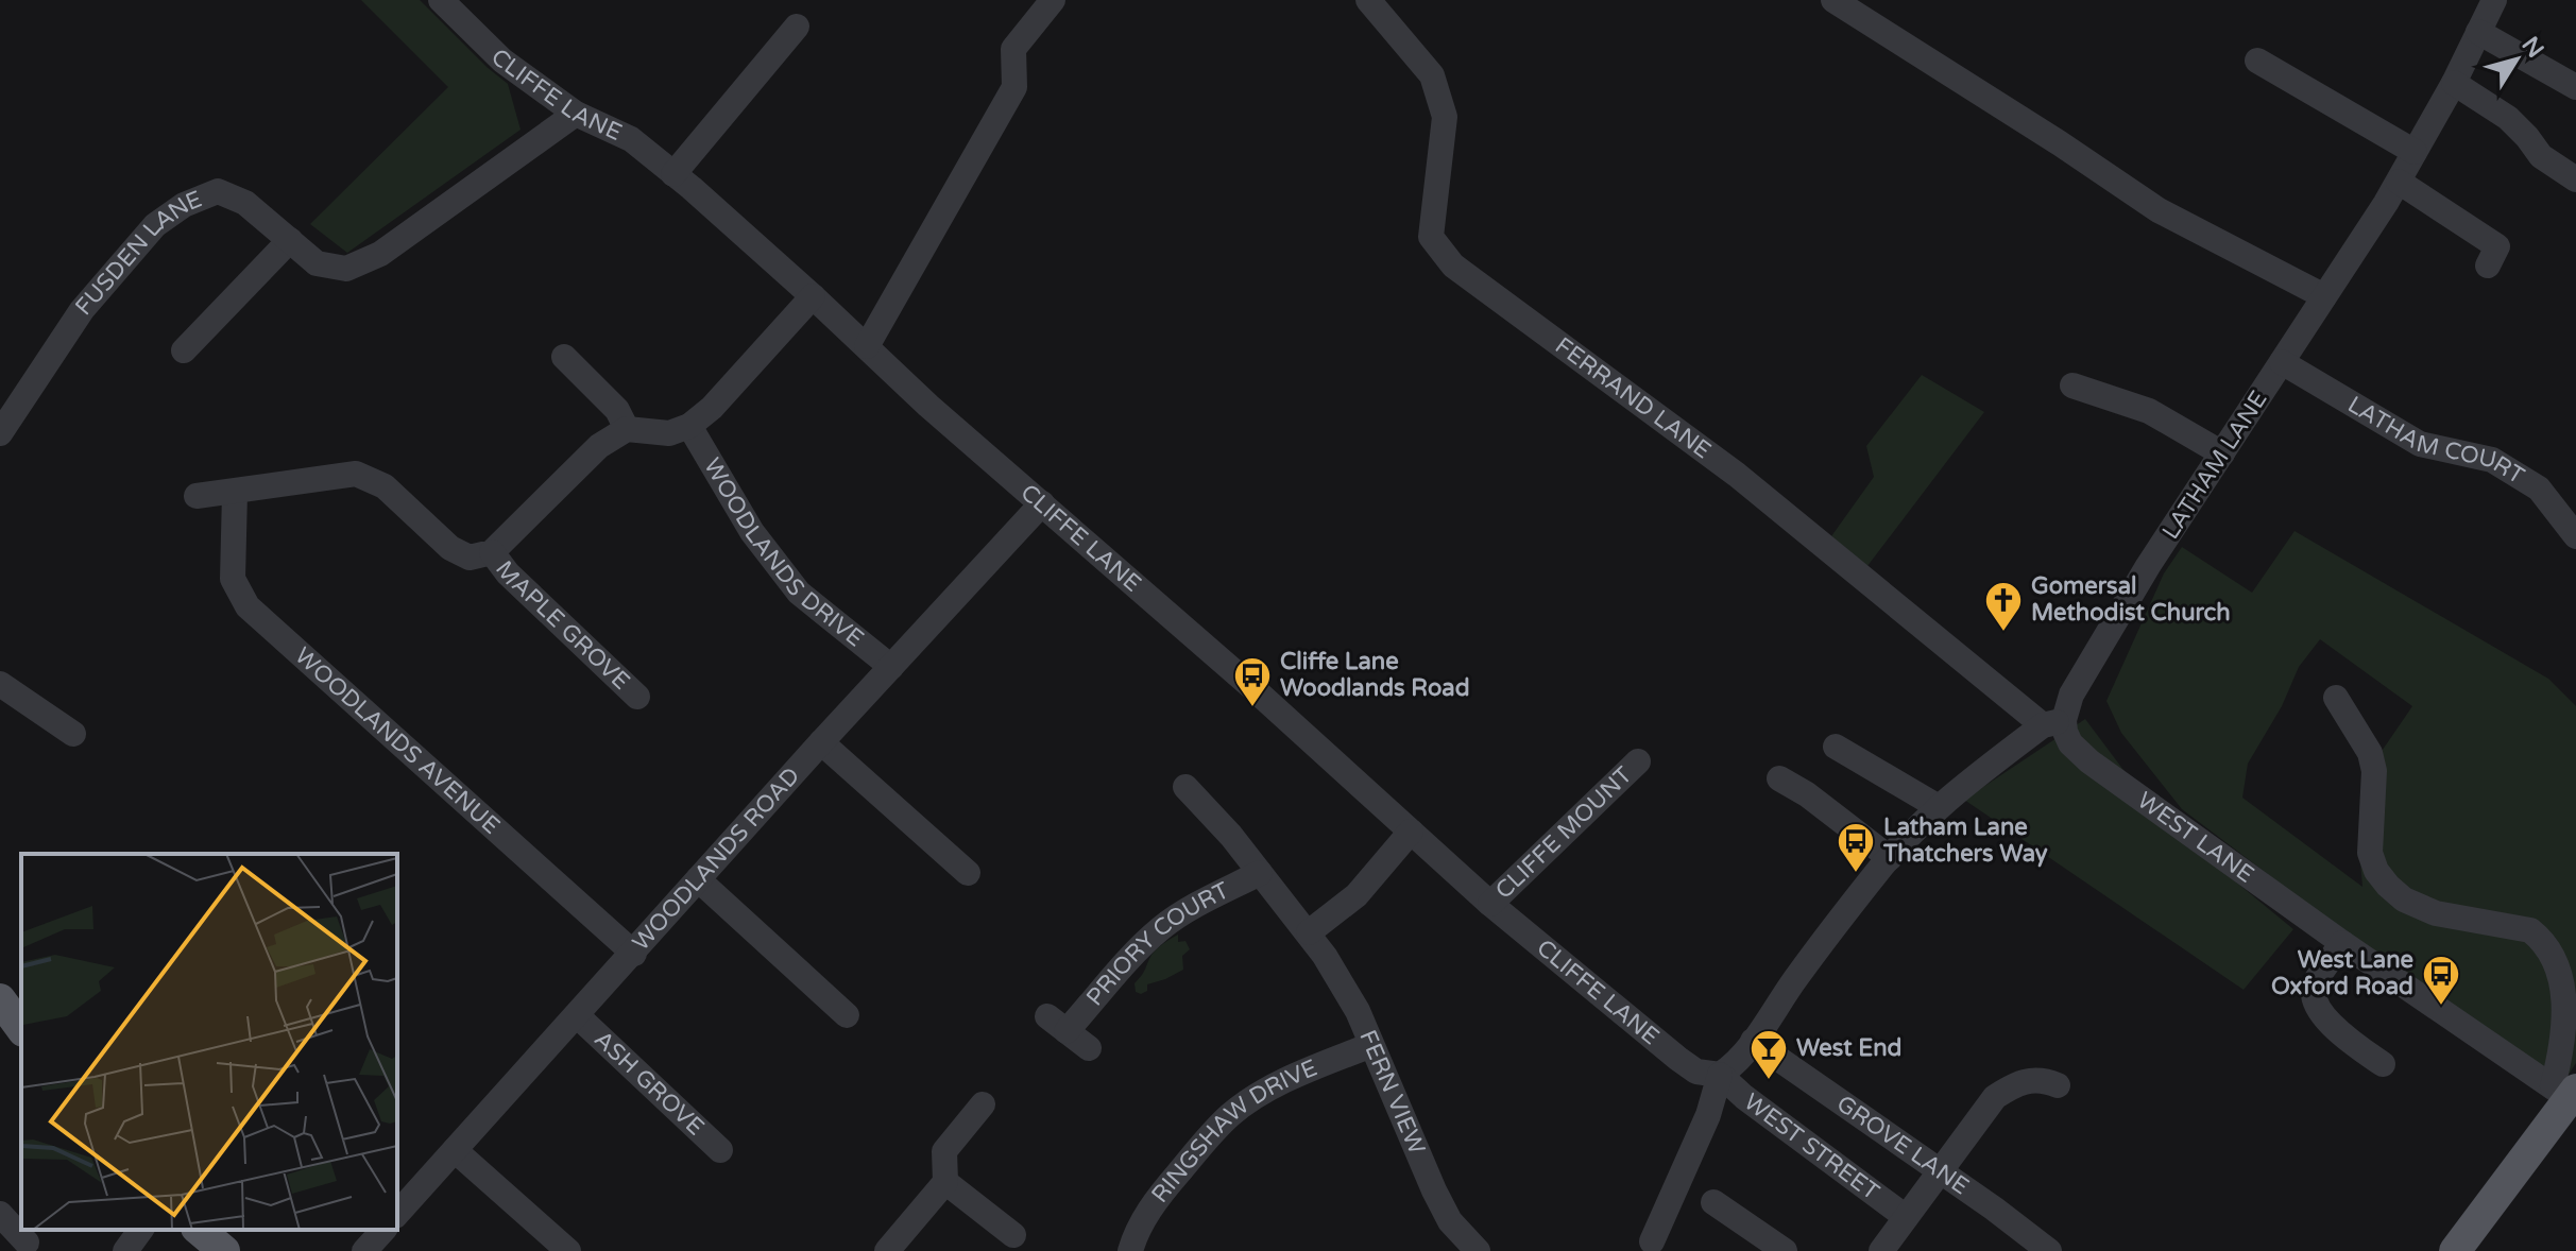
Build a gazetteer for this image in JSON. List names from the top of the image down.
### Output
{
  "streets": {
    "street": [
      "CLIFFE LANE",
      "FUSDEN LANE",
      "FERRAND LANE",
      "LATHAM COURT",
      "LATHAM LANE",
      "WOODLANDS DRIVE",
      "MAPLE GROVE",
      "WOODLANDS AVENUE",
      "CLIFFE MOUNT",
      "WEST LANE",
      "WOODLANDS ROAD",
      "PRIORY COURT",
      "ASH GROVE",
      "FERN VIEW",
      "RINGSHAW DRIVE",
      "GROVE LANE",
      "WEST STREET"
    ]
  },
  "crossings": [
    ["CLIFFE LANE", "FUSDEN LANE"],
    ["CLIFFE LANE", "CLIFFE MOUNT"],
    ["CLIFFE LANE", "WOODLANDS ROAD"],
    ["CLIFFE LANE", "WEST STREET"],
    ["FERRAND LANE", "LATHAM LANE"],
    ["FERRAND LANE", "WEST LANE"],
    ["LATHAM COURT", "LATHAM LANE"],
    ["LATHAM LANE", "WEST LANE"],
    ["WOODLANDS DRIVE", "WOODLANDS ROAD"],
    ["WOODLANDS AVENUE", "WOODLANDS ROAD"],
    ["WOODLANDS ROAD", "ASH GROVE"],
    ["PRIORY COURT", "FERN VIEW"],
    ["FERN VIEW", "RINGSHAW DRIVE"]
  ],
  "places": {
    "church": ["Gomersal Methodist Church"],
    "bus stop": ["Cliffe Lane Woodlands Road", "Latham Lane Thatchers Way", "West Lane Oxford Road"],
    "bar": ["West End"]
  },
  "north": "top right"
}
